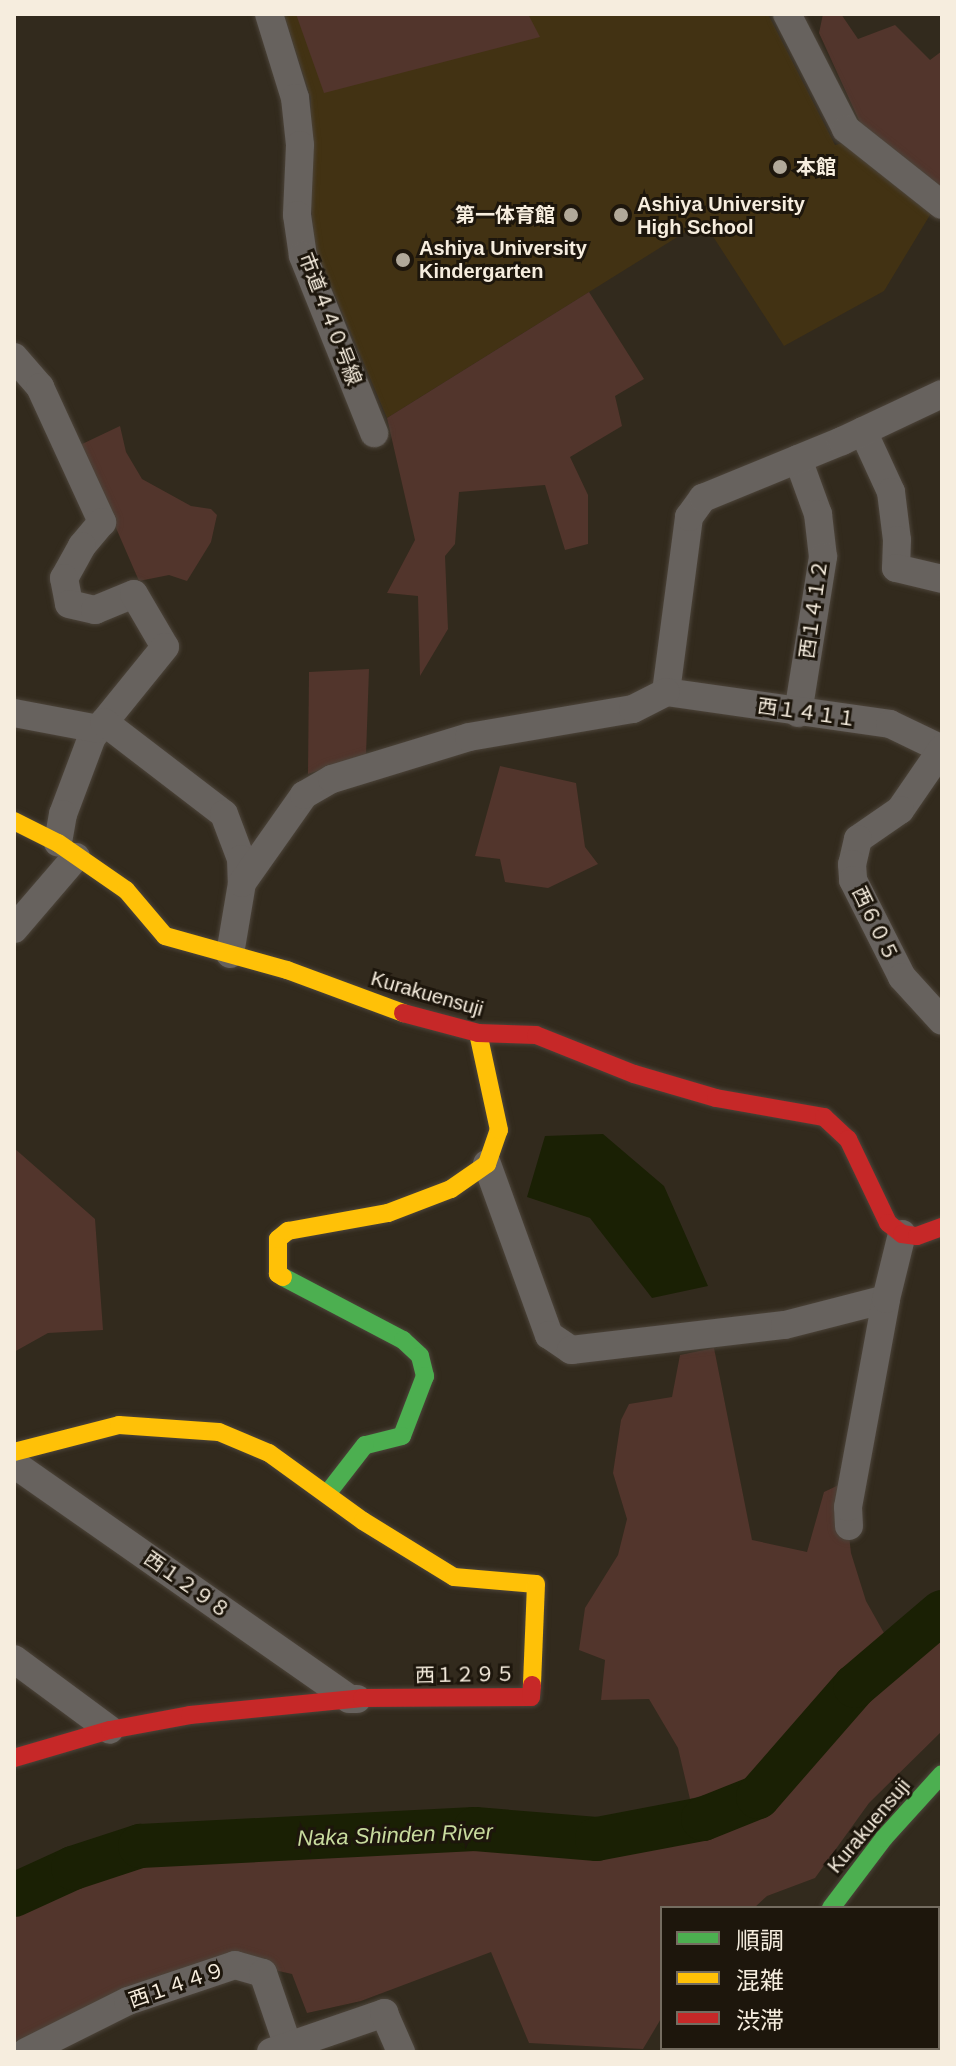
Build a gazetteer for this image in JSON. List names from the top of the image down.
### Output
{
  "streets": {
    "street": [
      "市道４４０号線",
      "西１４１２",
      "西１４１１",
      "西６０５",
      "Kurakuensuji",
      "西１２９８",
      "西１２９５",
      "西１４４９"
    ]
  },
  "crossings": [
    ["西１４１２", "西１４１１"],
    ["西１４１１", "西６０５"],
    ["西１２９８", "西１２９５"]
  ],
  "water": ["Naka Shinden River"],
  "places": [
    "本館",
    "第一体育館",
    "Ashiya University High School",
    "Ashiya University Kindergarten"
  ],
  "legend": ["順調", "混雑", "渋滞"]
}
